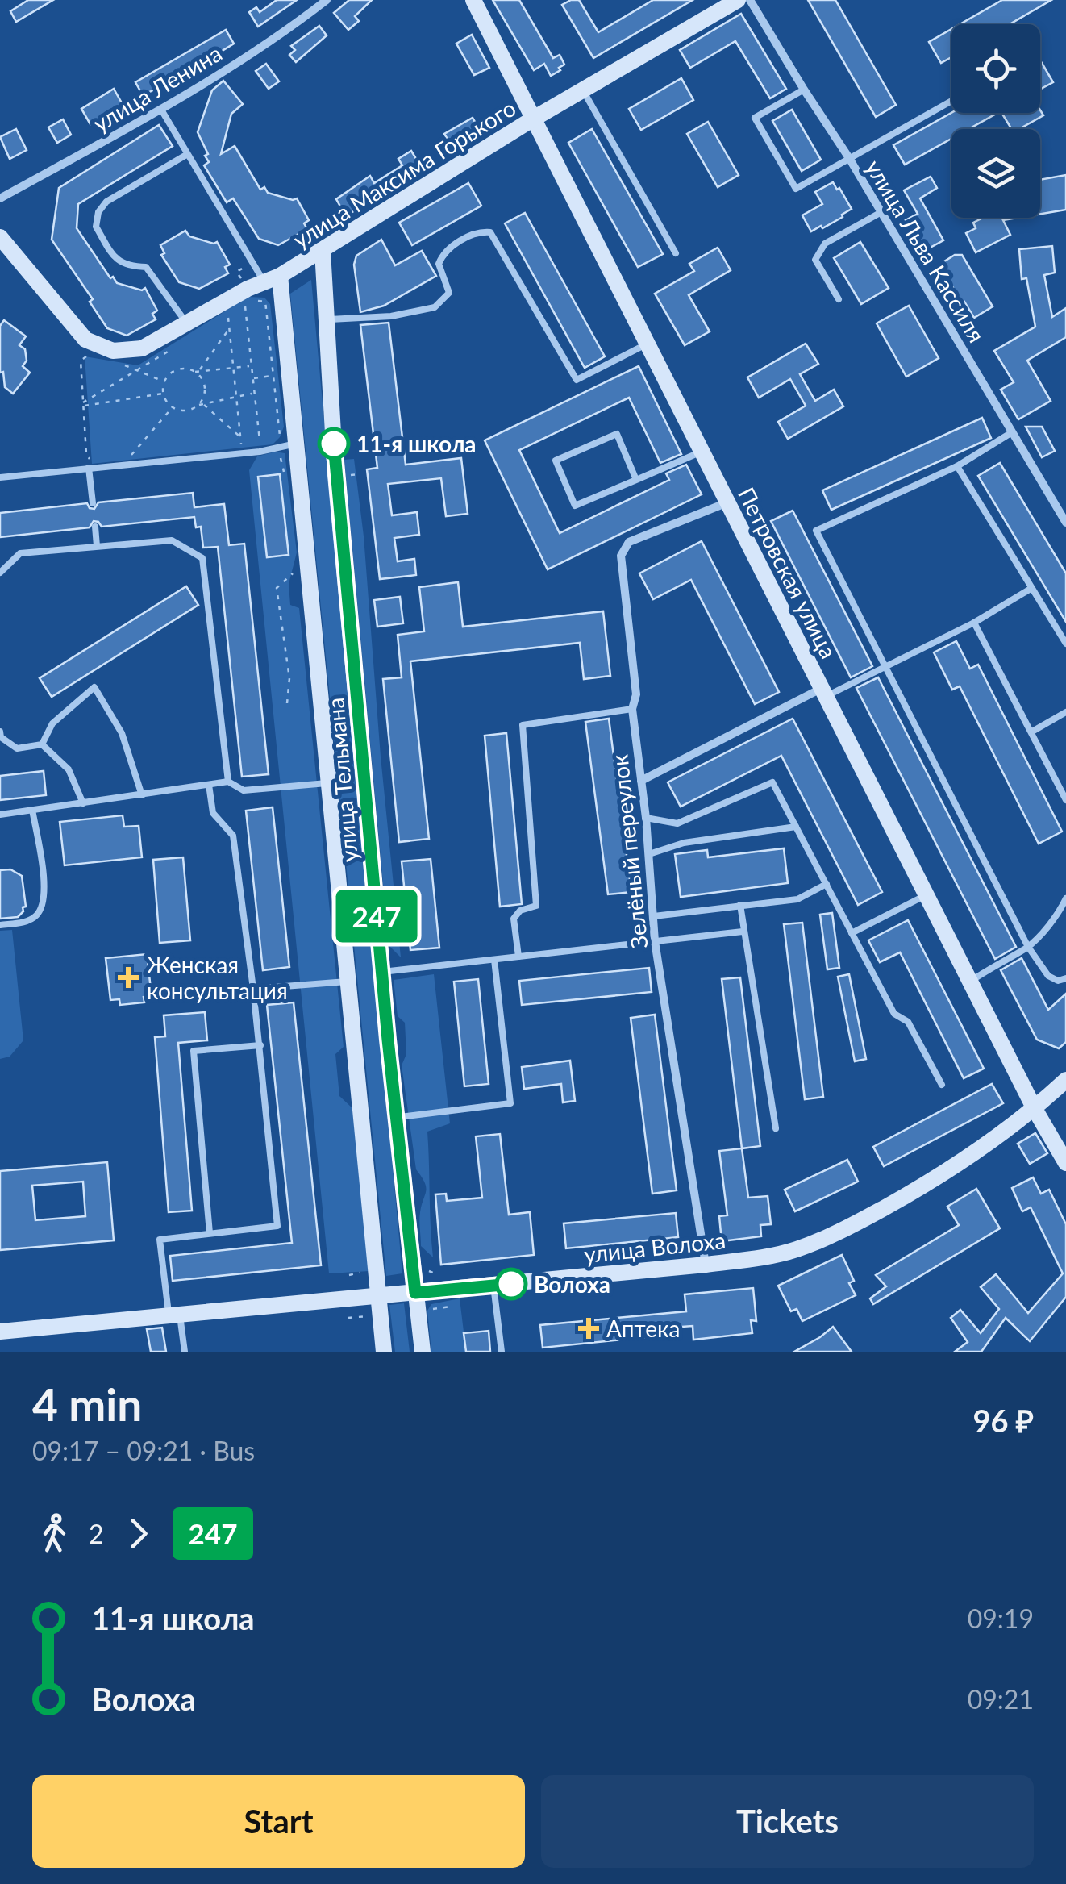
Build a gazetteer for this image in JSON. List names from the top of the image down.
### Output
{
  "streets": {
    "main road": [
      "улица Максима Горького",
      "Петровская улица",
      "улица Тельмана",
      "улица Волоха"
    ],
    "street": ["улица Ленина", "улица Льва Кассиля", "Зелёный переулок"]
  },
  "crossings": [
    ["улица Максима Горького", "Петровская улица"],
    ["улица Максима Горького", "улица Тельмана"],
    ["Петровская улица", "Зелёный переулок"],
    ["Петровская улица", "улица Волоха"],
    ["улица Тельмана", "улица Волоха"],
    ["Зелёный переулок", "улица Волоха"]
  ],
  "places": {
    "other": ["11-я школа", "Волоха"],
    "health": ["Женская консультация", "Аптека"]
  },
  "lines": ["bus line 247"],
  "page": {
    "on_map": "247",
    "heading": ["4 min", "09:17 – 09:21 · Bus", "96 ₽"],
    "legs": ["2", "247"],
    "list": [
      {
        "name": "11-я школа",
        "value": "09:19"
      },
      {
        "name": "Волоха",
        "value": "09:21"
      }
    ],
    "buttons": ["Start", "Tickets"]
  }
}
